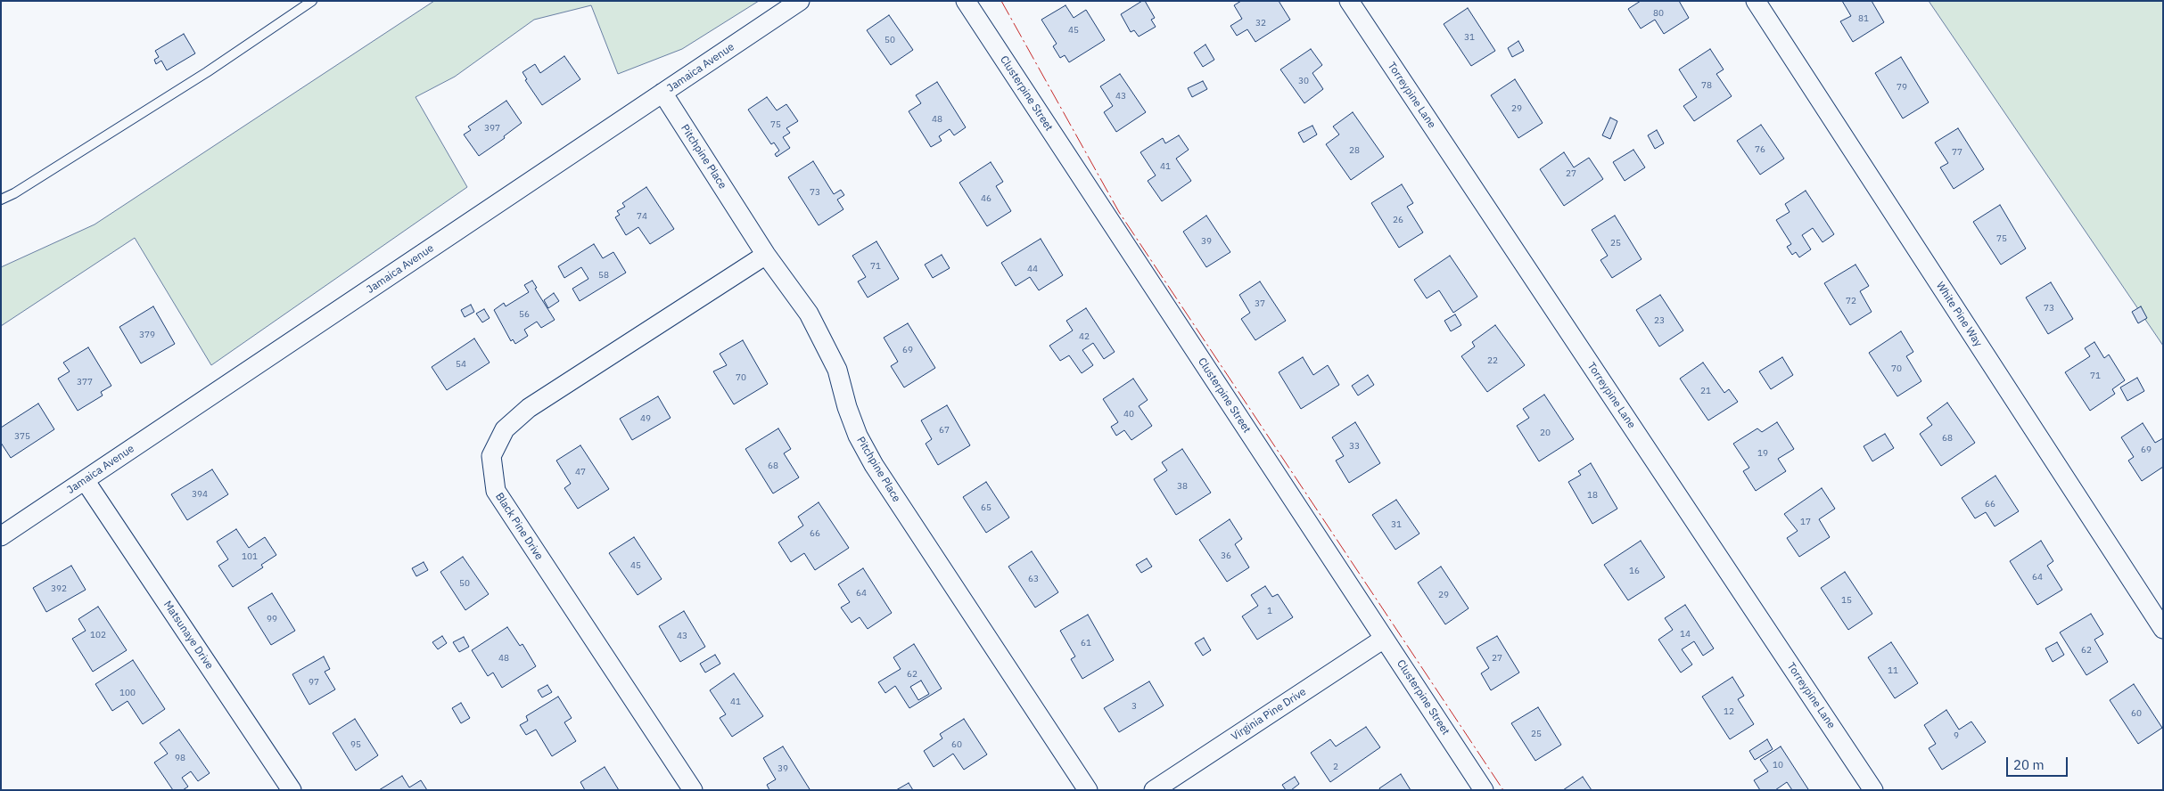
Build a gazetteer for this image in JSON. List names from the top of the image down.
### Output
{
  "streets": {
    "street": [
      "Jamaica Avenue",
      "Clusterpine Street",
      "Torreypine Lane",
      "Pitchpine Place",
      "White Pine Way",
      "Black Pine Drive",
      "Matsunaye Drive",
      "Virginia Pine Drive"
    ]
  },
  "crossings": [
    ["Jamaica Avenue", "Pitchpine Place"],
    ["Jamaica Avenue", "Matsunaye Drive"],
    ["Clusterpine Street", "Virginia Pine Drive"],
    ["Pitchpine Place", "Black Pine Drive"]
  ],
  "house_numbers": [
    "80",
    "81",
    "32",
    "45",
    "31",
    "50",
    "30",
    "78",
    "79",
    "43",
    "29",
    "48",
    "75",
    "397",
    "76",
    "28",
    "77",
    "41",
    "27",
    "73",
    "46",
    "74",
    "26",
    "75",
    "39",
    "25",
    "71",
    "44",
    "58",
    "72",
    "37",
    "73",
    "56",
    "23",
    "379",
    "42",
    "69",
    "22",
    "54",
    "70",
    "71",
    "70",
    "377",
    "21",
    "40",
    "49",
    "67",
    "20",
    "375",
    "68",
    "33",
    "69",
    "19",
    "68",
    "47",
    "38",
    "394",
    "18",
    "66",
    "65",
    "17",
    "31",
    "66",
    "36",
    "101",
    "45",
    "16",
    "64",
    "63",
    "50",
    "392",
    "64",
    "29",
    "15",
    "1",
    "99",
    "14",
    "102",
    "43",
    "61",
    "62",
    "48",
    "27",
    "11",
    "62",
    "97",
    "100",
    "41",
    "3",
    "12",
    "60",
    "25",
    "9",
    "95",
    "60",
    "98",
    "10",
    "2",
    "39"
  ],
  "scale_bar": "20 m"
}
